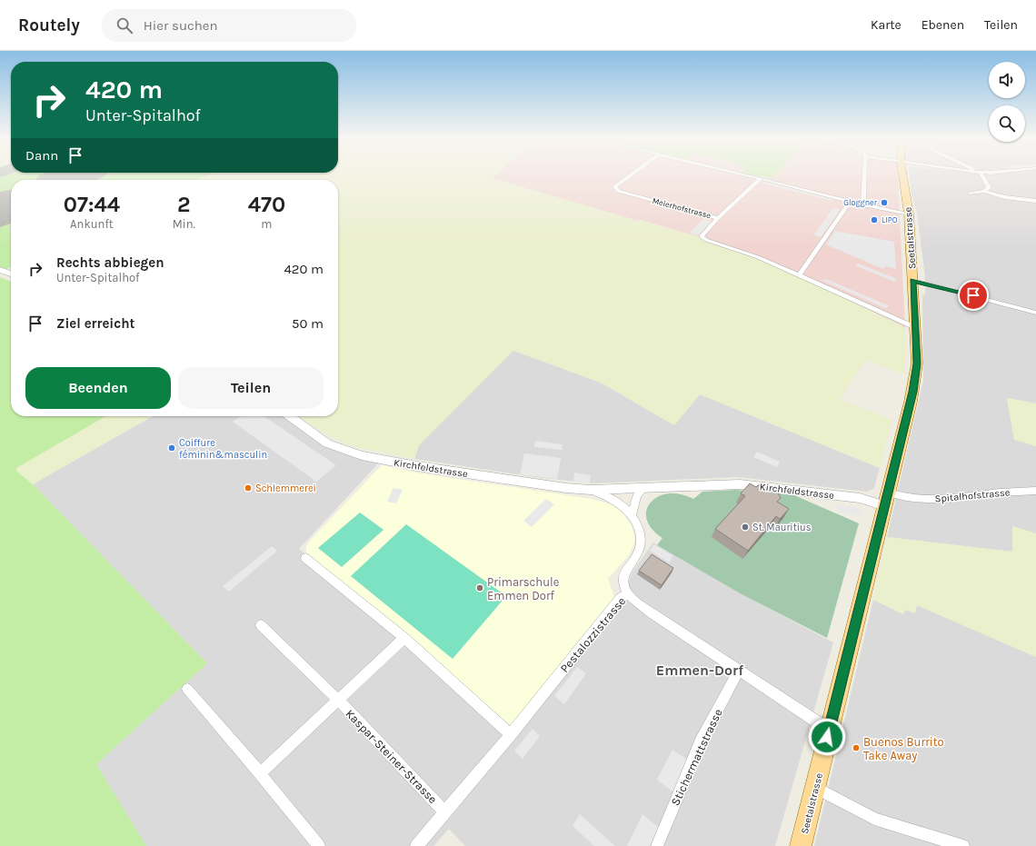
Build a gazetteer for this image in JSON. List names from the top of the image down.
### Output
{
  "streets": {
    "main road": ["Seetalstrasse"],
    "street": [
      "Meierhofstrasse",
      "Kirchfeldstrasse",
      "Spitalhofstrasse",
      "Pestalozzistrasse",
      "Kaspar-Steiner-Strasse",
      "Stichermattstrasse"
    ]
  },
  "crossings": [
    ["Meierhofstrasse", "Seetalstrasse"],
    ["Seetalstrasse", "Kirchfeldstrasse"],
    ["Seetalstrasse", "Spitalhofstrasse"],
    ["Seetalstrasse", "Pestalozzistrasse"],
    ["Kirchfeldstrasse", "Spitalhofstrasse"],
    ["Kirchfeldstrasse", "Pestalozzistrasse"],
    ["Pestalozzistrasse", "Kaspar-Steiner-Strasse"],
    ["Pestalozzistrasse", "Stichermattstrasse"]
  ],
  "districts": ["Emmen-Dorf"],
  "places": [
    "Gloggner",
    "LIPO",
    "Coiffure féminin&masculin",
    "Schlemmerei",
    "St. Mauritius",
    "Primarschule Emmen Dorf",
    "Buenos Burrito Take Away"
  ],
  "page": {
    "header": "Routely",
    "search": "Hier suchen",
    "nav": ["Karte", "Ebenen", "Teilen"],
    "turn": ["420 m", "Unter-Spitalhof"],
    "then": "Dann",
    "eta": [
      "07:44",
      "Ankunft",
      "2",
      "Min.",
      "470",
      "m"
    ],
    "list": [
      {
        "name": "Rechts abbiegen",
        "note": "Unter-Spitalhof",
        "value": "420 m"
      },
      {
        "name": "Ziel erreicht",
        "value": "50 m"
      }
    ],
    "buttons": ["Beenden", "Teilen"]
  }
}
